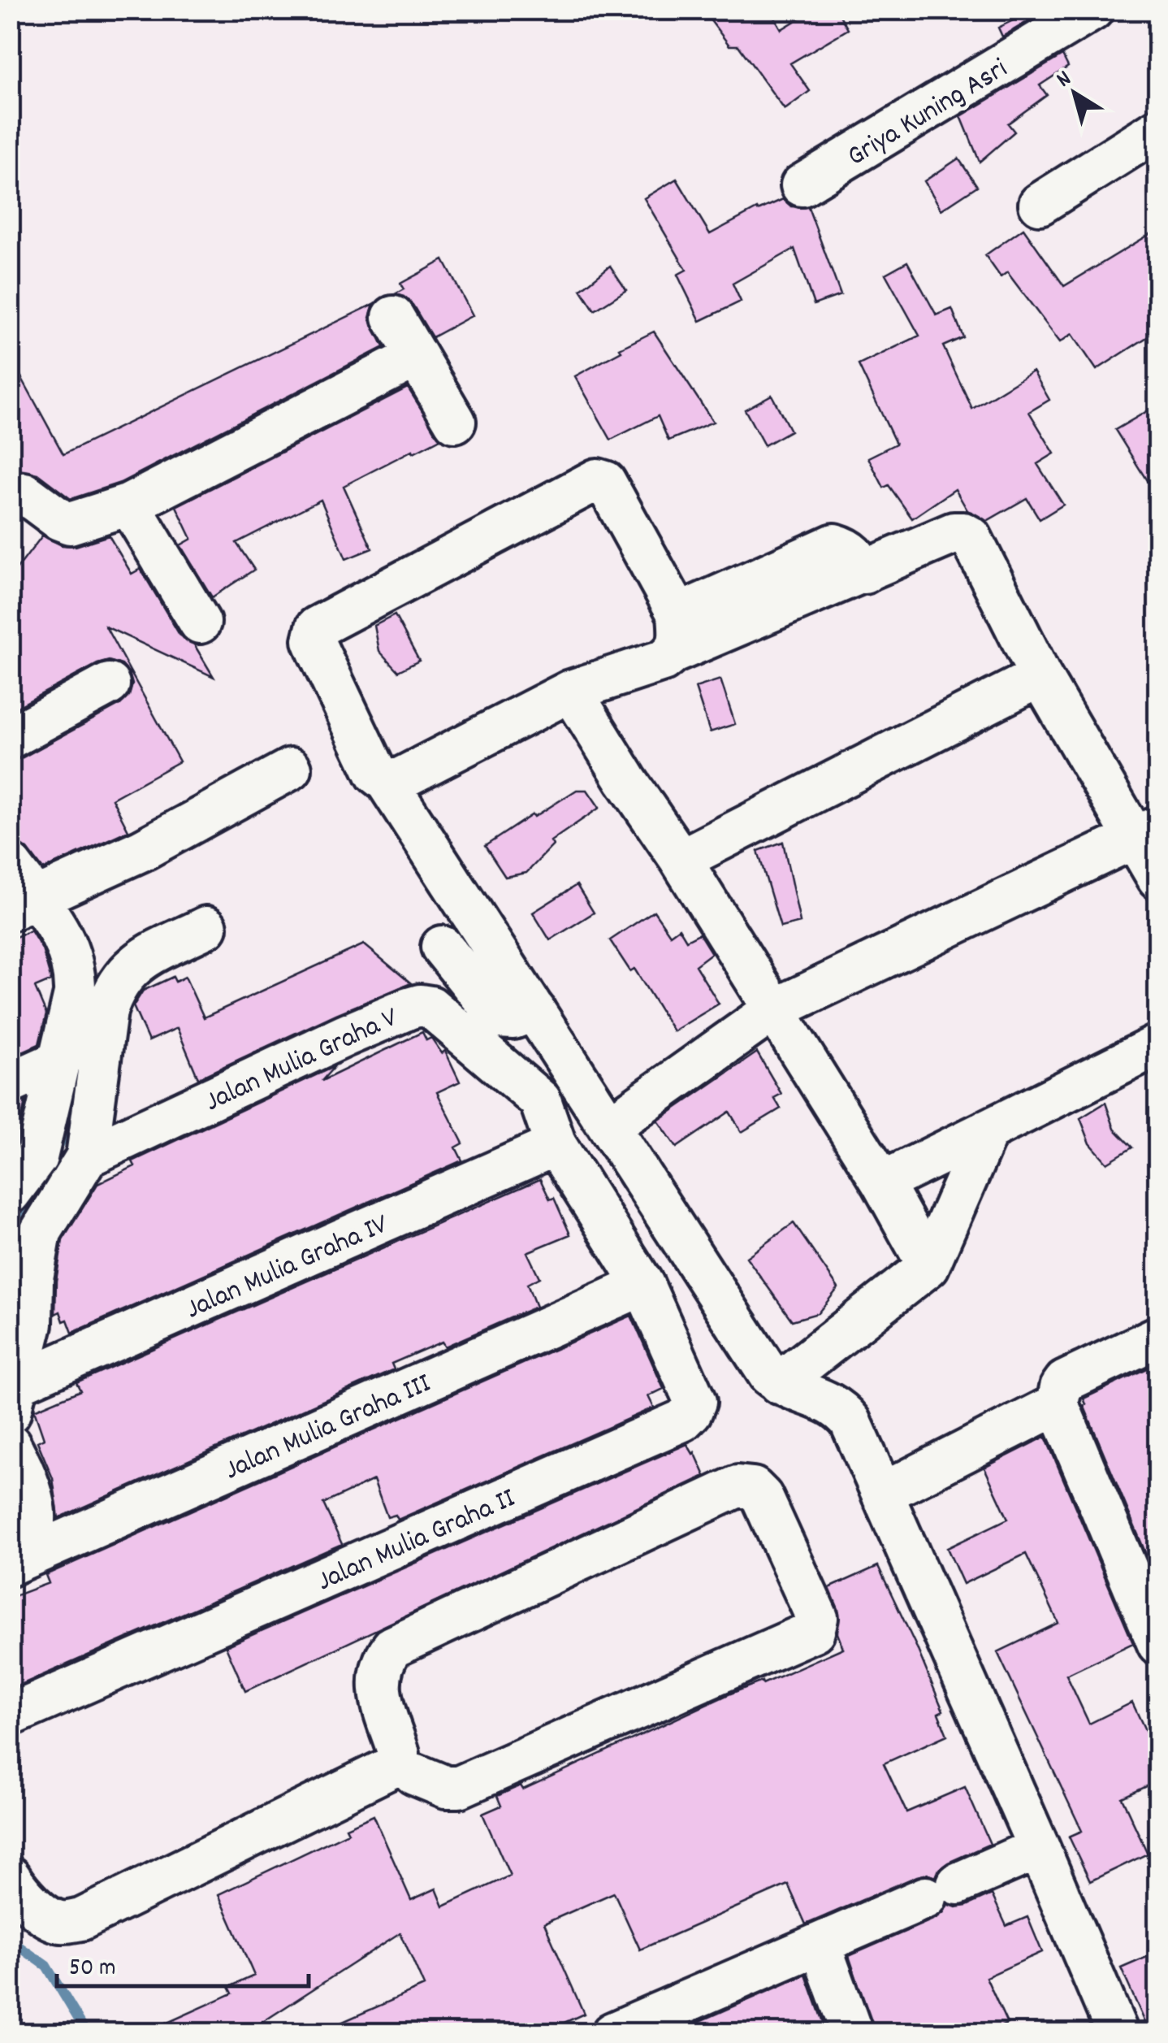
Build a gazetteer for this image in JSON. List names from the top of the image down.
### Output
{
  "streets": {
    "street": [
      "Griya Kuning Asri",
      "Jalan Mulia Graha V",
      "Jalan Mulia Graha IV",
      "Jalan Mulia Graha III",
      "Jalan Mulia Graha II"
    ]
  },
  "crossings": [
    ["Jalan Mulia Graha V", "Jalan Mulia Graha IV"],
    ["Jalan Mulia Graha V", "Jalan Mulia Graha III"],
    ["Jalan Mulia Graha V", "Jalan Mulia Graha II"],
    ["Jalan Mulia Graha III", "Jalan Mulia Graha II"]
  ],
  "scale_bar": "50 m",
  "north": "top left"
}
